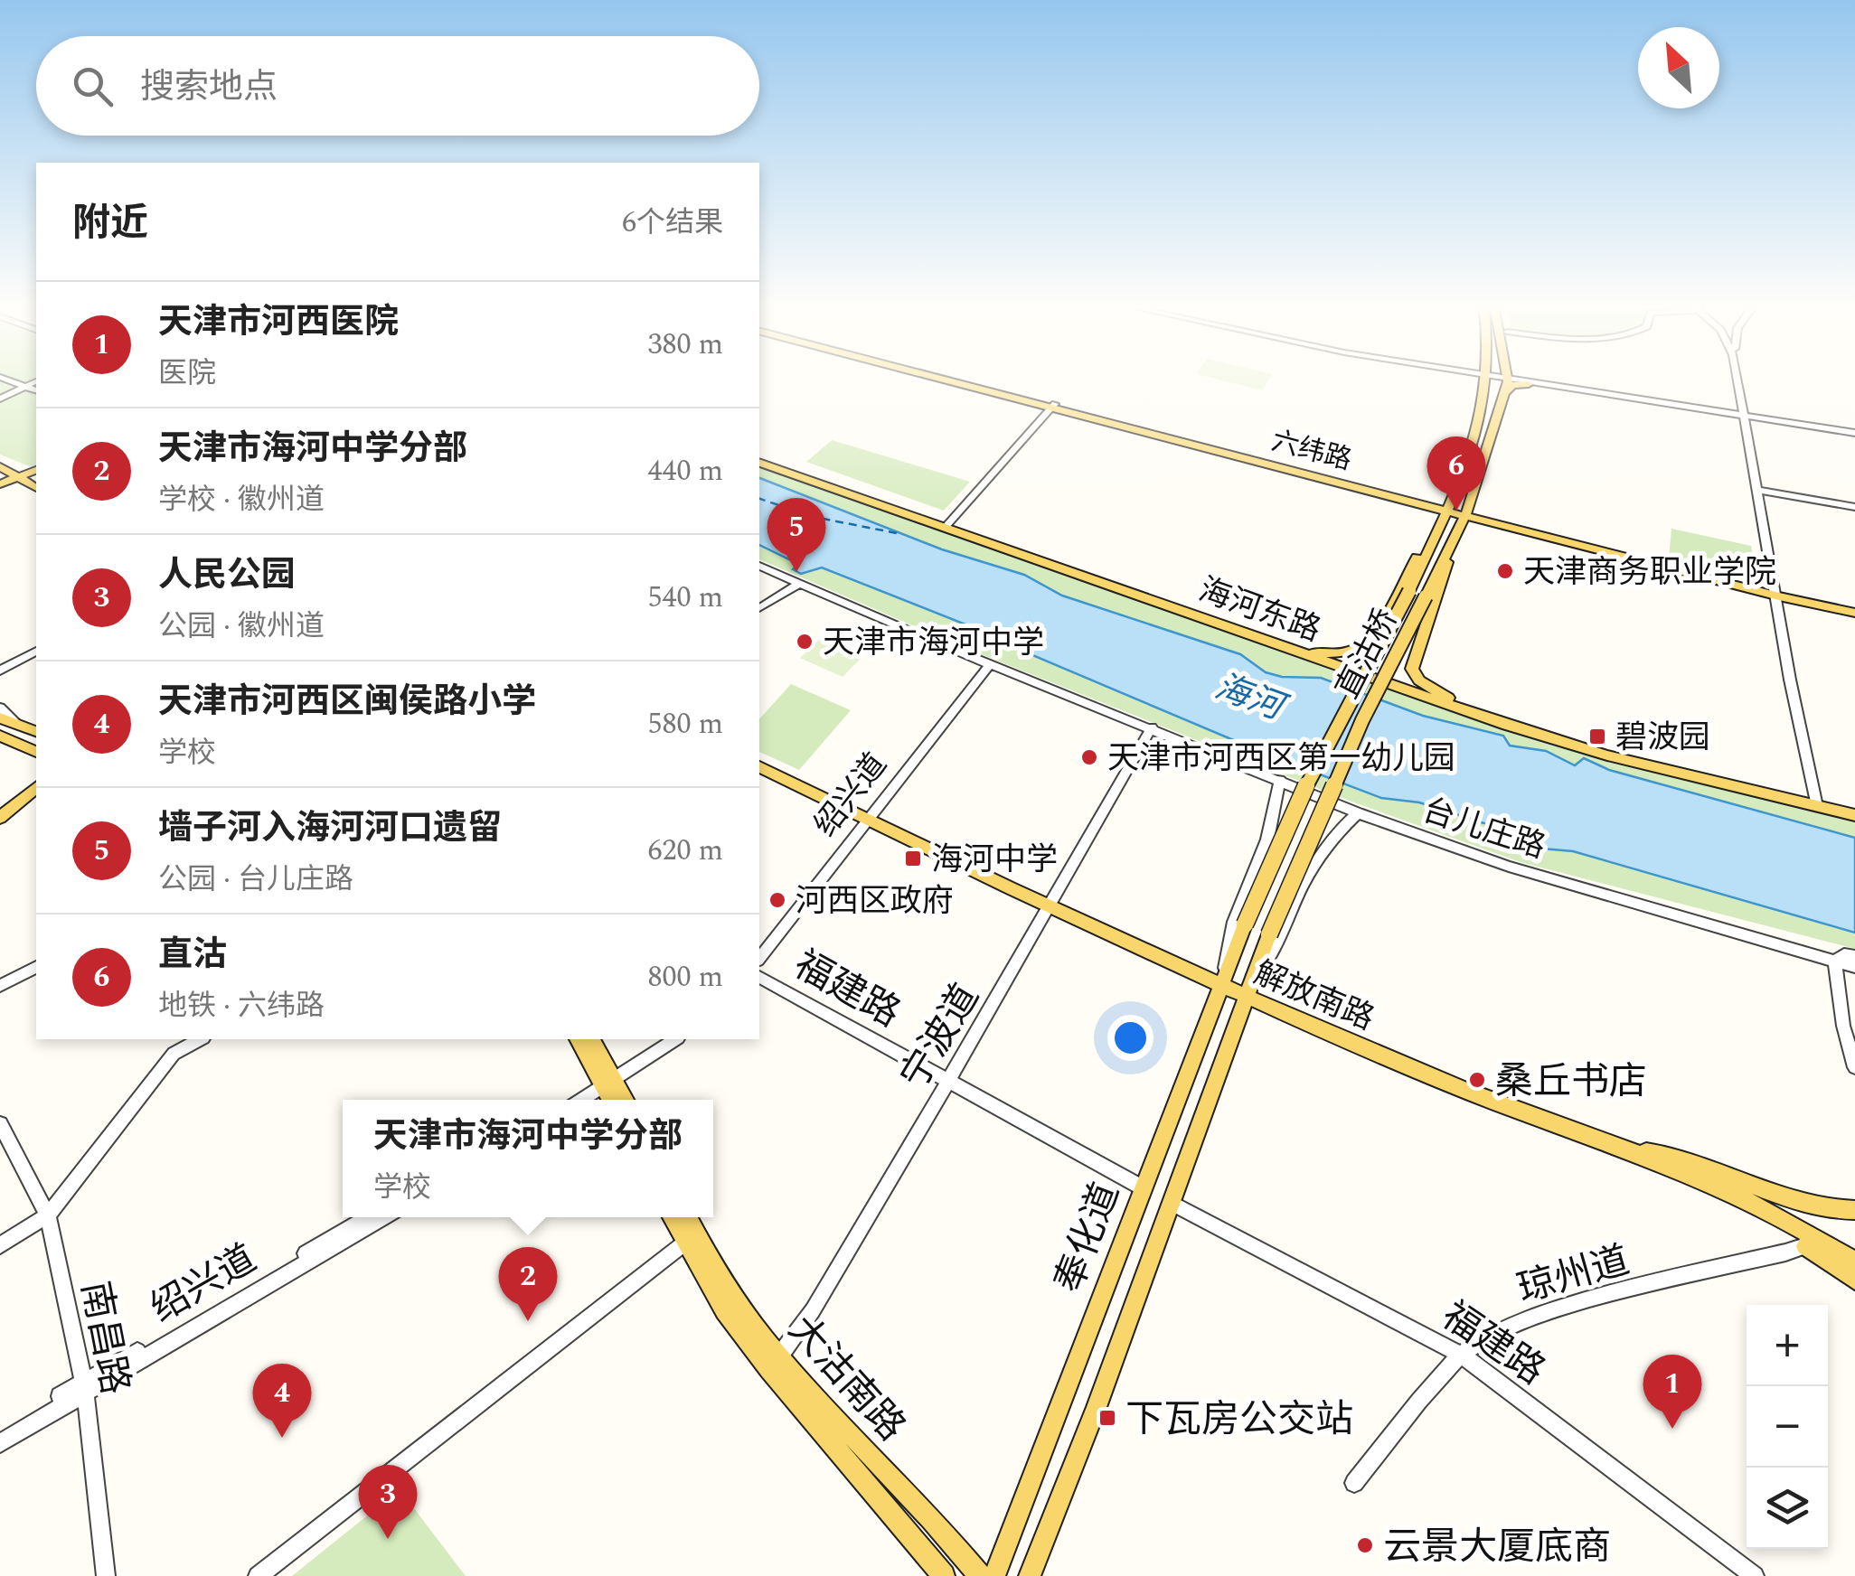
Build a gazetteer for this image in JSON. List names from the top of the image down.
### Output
{
  "streets": {
    "main road": [
      "六纬路",
      "海河东路",
      "直沽桥",
      "解放南路",
      "奉化道",
      "大沽南路"
    ],
    "street": [
      "绍兴道",
      "台儿庄路",
      "福建路",
      "宁波道",
      "琼州道",
      "南昌路"
    ]
  },
  "crossings": [
    ["直沽桥", "奉化道"],
    ["绍兴道", "台儿庄路"],
    ["绍兴道", "解放南路"],
    ["绍兴道", "南昌路"],
    ["台儿庄路", "宁波道"],
    ["福建路", "宁波道"],
    ["福建路", "奉化道"],
    ["福建路", "琼州道"],
    ["解放南路", "宁波道"],
    ["解放南路", "奉化道"],
    ["解放南路", "琼州道"],
    ["宁波道", "大沽南路"]
  ],
  "water": ["海河"],
  "places": {
    "other": [
      "天津商务职业学院",
      "天津市海河中学",
      "天津市河西区第一幼儿园",
      "河西区政府",
      "桑丘书店",
      "云景大厦底商"
    ],
    "transit": ["碧波园", "海河中学", "下瓦房公交站"]
  },
  "north": "top left",
  "page": {
    "search": "搜索地点",
    "heading": ["附近", "6个结果"],
    "list": [
      {
        "mark": "1",
        "name": "天津市河西医院",
        "note": "医院",
        "value": "380 m"
      },
      {
        "mark": "2",
        "name": "天津市海河中学分部",
        "note": "学校 · 徽州道",
        "value": "440 m"
      },
      {
        "mark": "3",
        "name": "人民公园",
        "note": "公园 · 徽州道",
        "value": "540 m"
      },
      {
        "mark": "4",
        "name": "天津市河西区闽侯路小学",
        "note": "学校",
        "value": "580 m"
      },
      {
        "mark": "5",
        "name": "墙子河入海河河口遗留",
        "note": "公园 · 台儿庄路",
        "value": "620 m"
      },
      {
        "mark": "6",
        "name": "直沽",
        "note": "地铁 · 六纬路",
        "value": "800 m"
      }
    ],
    "pins": [
      "6",
      "5",
      "2",
      "1",
      "4",
      "3"
    ],
    "popup": ["天津市海河中学分部", "学校"],
    "map_buttons": ["+", "−"]
  }
}
